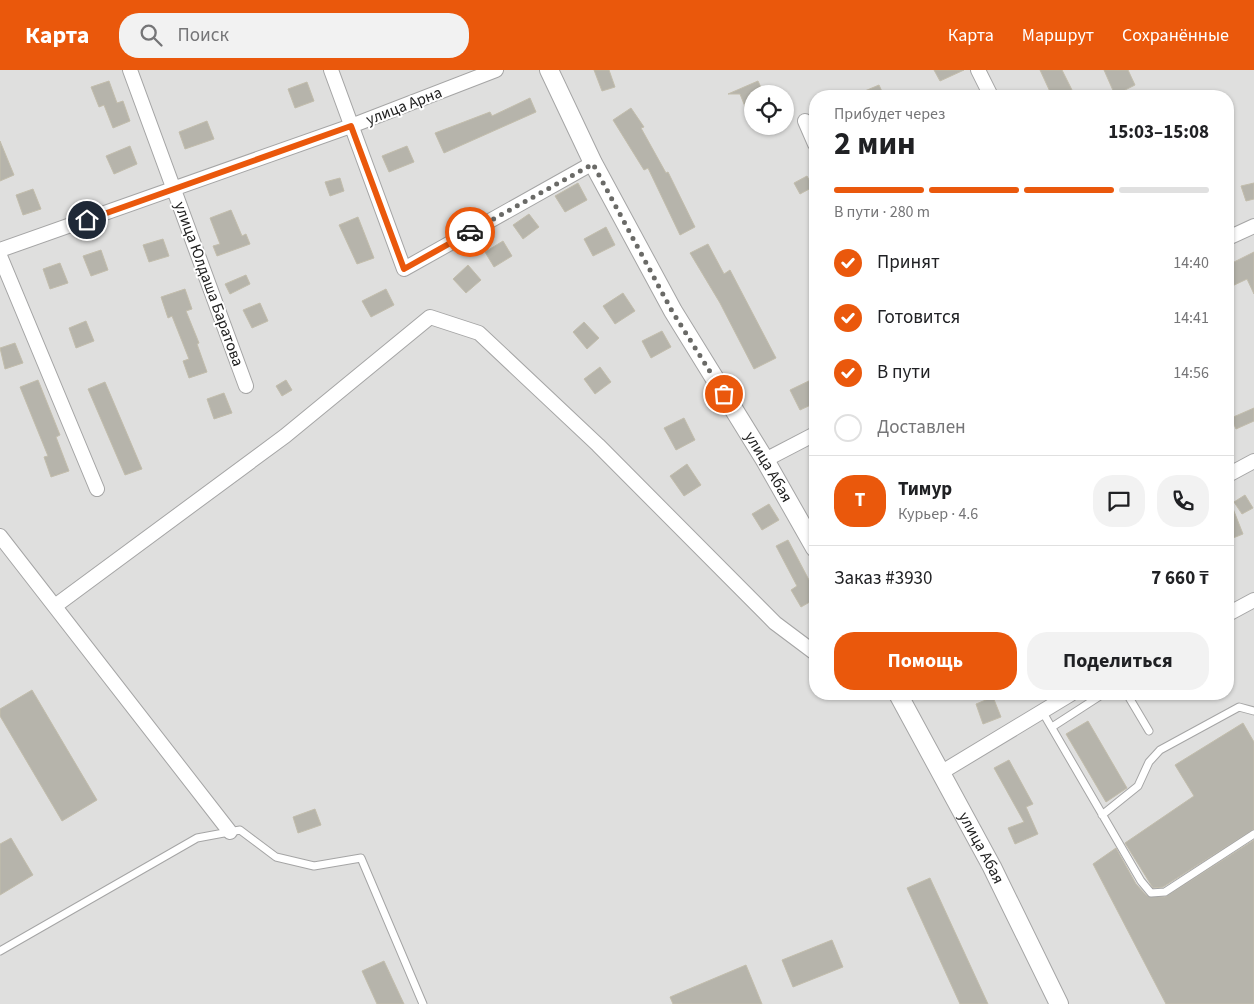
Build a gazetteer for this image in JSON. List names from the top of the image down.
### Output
{
  "streets": {
    "street": ["улица Арна", "улица Юлдаша Баратова", "улица Абая"]
  },
  "crossings": [
    ["улица Арна", "улица Юлдаша Баратова"]
  ],
  "page": {
    "header": "Карта",
    "search": "Поиск",
    "nav": ["Карта", "Маршрут", "Сохранённые"],
    "heading": ["2 мин", "Прибудет через", "15:03–15:08"],
    "panel": [
      "Тимур",
      "Курьер · 4.6",
      "Заказ #3930",
      "7 660 ₸"
    ],
    "bar": "В пути · 280 m",
    "list": [
      ["Принят", "14:40"],
      ["Готовится", "14:41"],
      ["В пути", "14:56"],
      "Доставлен"
    ],
    "round": "Т",
    "buttons": ["Помощь", "Поделиться"]
  }
}
